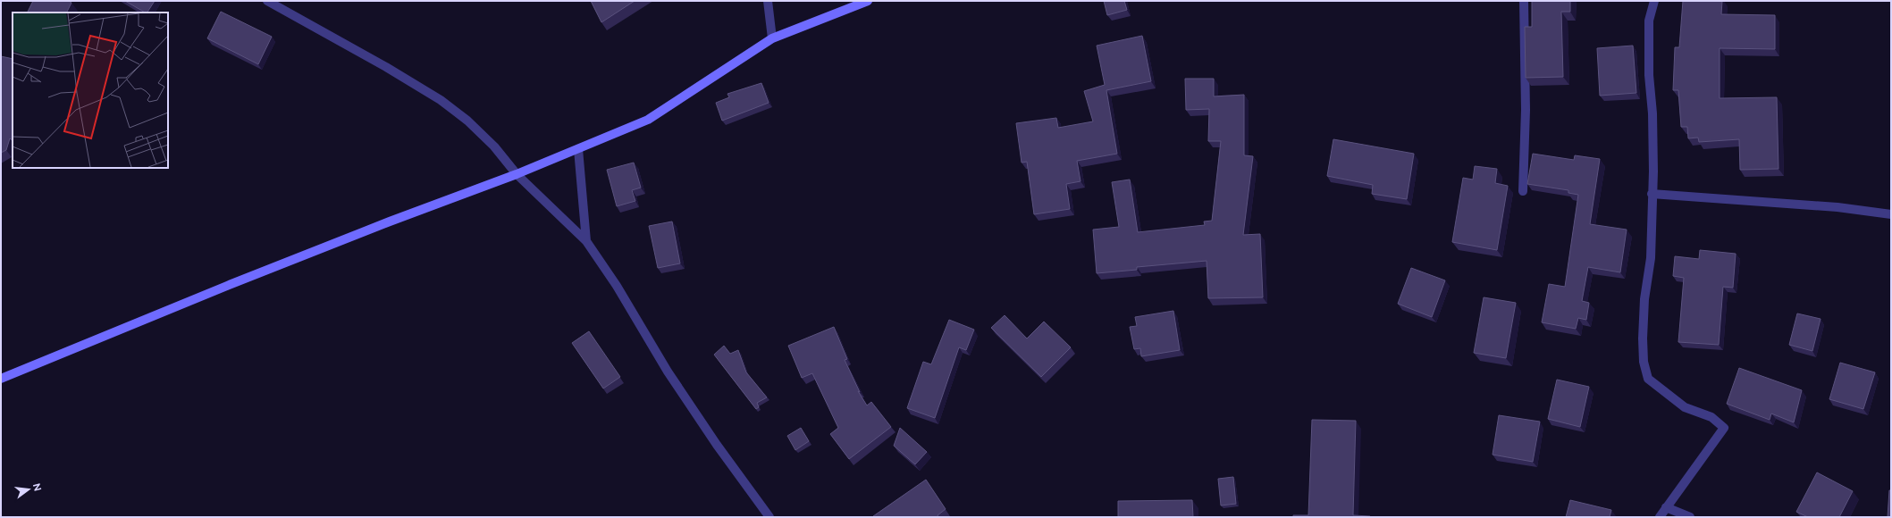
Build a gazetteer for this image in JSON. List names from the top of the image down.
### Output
{
  "north": "right"
}
